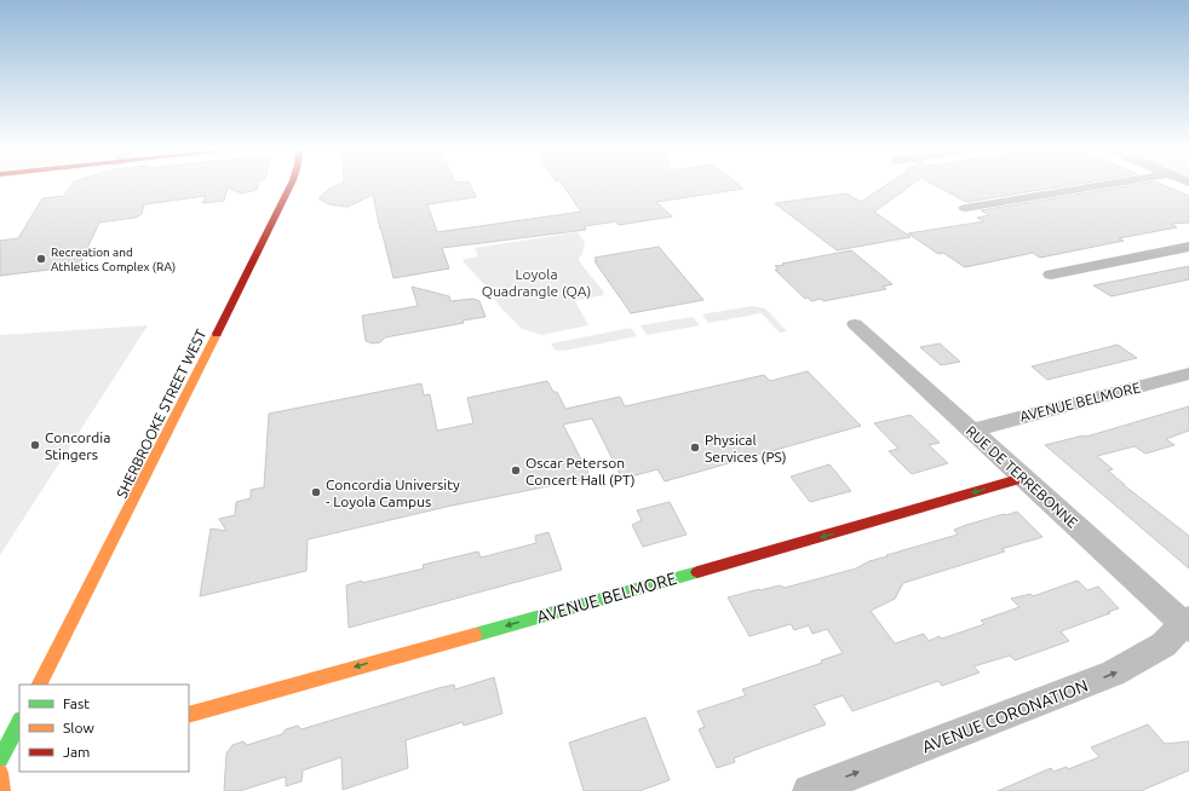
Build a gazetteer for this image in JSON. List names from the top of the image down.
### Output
{
  "streets": {
    "street": [
      "AVENUE BELMORE",
      "SHERBROOKE STREET WEST",
      "RUE DE TERREBONNE",
      "AVENUE CORONATION"
    ]
  },
  "crossings": [
    ["AVENUE BELMORE", "RUE DE TERREBONNE"],
    ["RUE DE TERREBONNE", "AVENUE CORONATION"]
  ],
  "one_way": ["AVENUE BELMORE", "AVENUE CORONATION"],
  "parks": ["Loyola Quadrangle (QA)"],
  "places": [
    "Recreation and Athletics Complex (RA)",
    "Concordia Stingers",
    "Physical Services (PS)",
    "Oscar Peterson Concert Hall (PT)",
    "Concordia University - Loyola Campus"
  ],
  "legend": ["Fast", "Slow", "Jam"]
}
